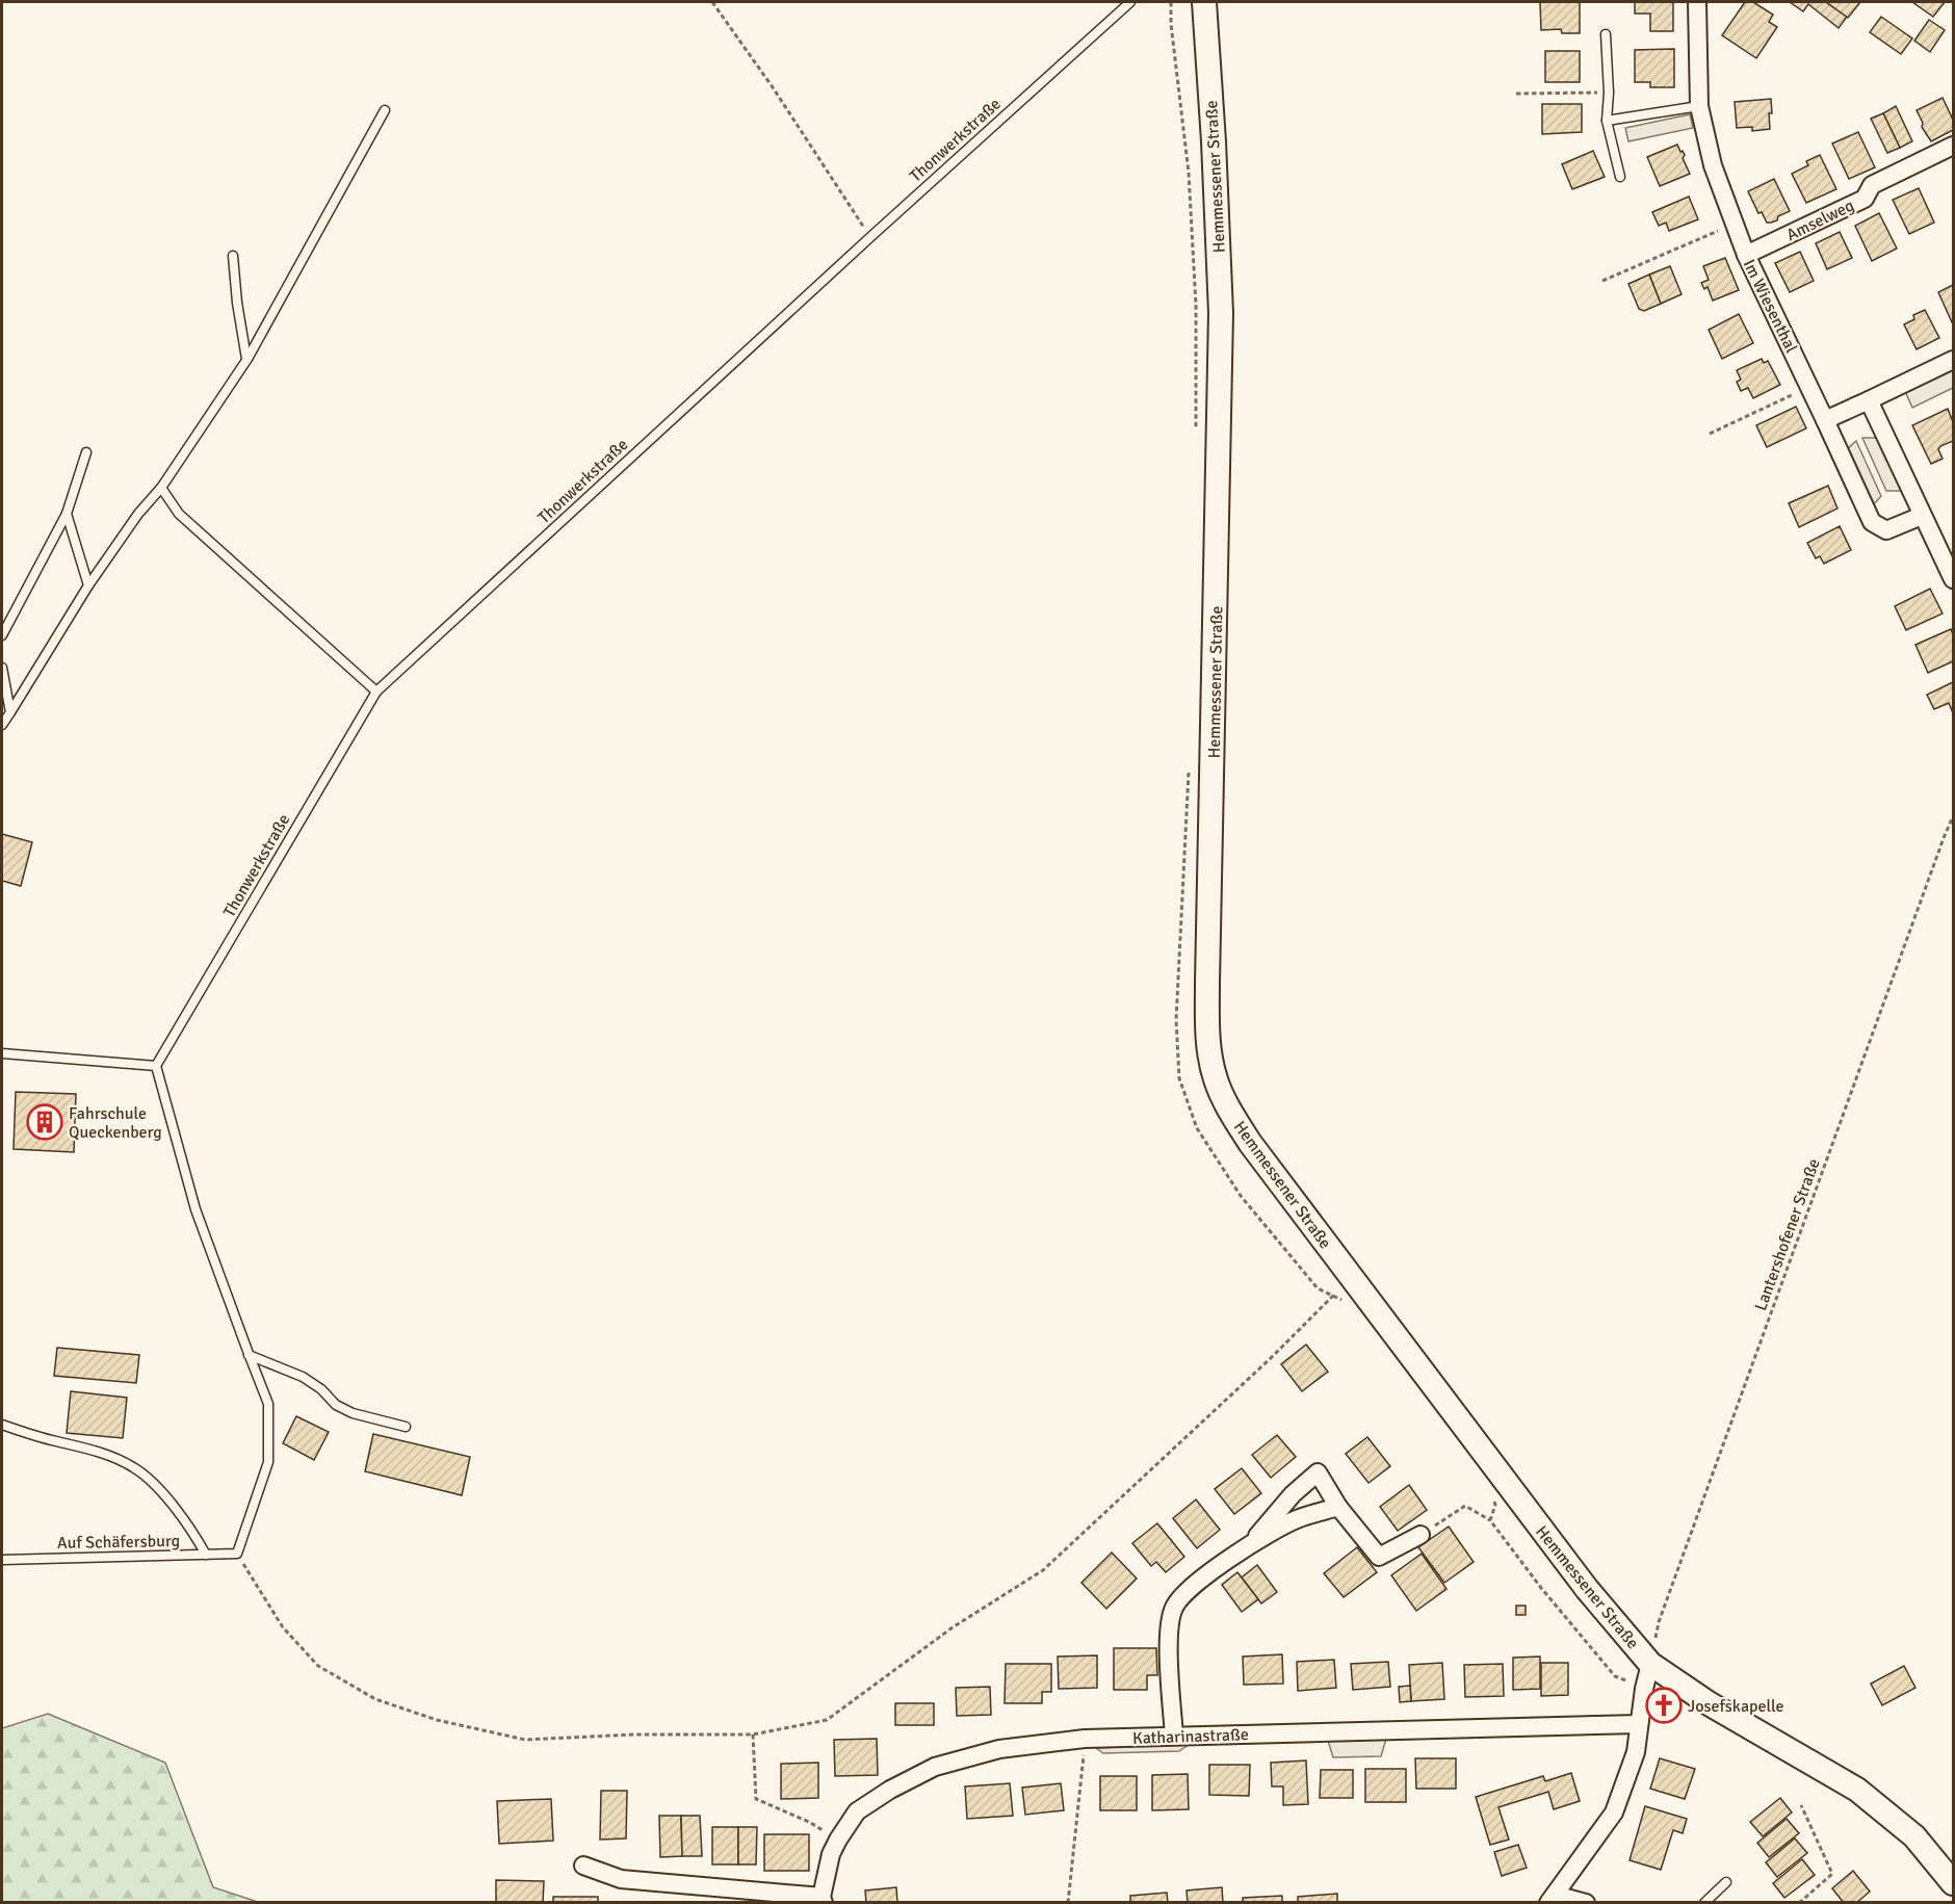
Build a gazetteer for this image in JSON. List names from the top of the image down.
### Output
{
  "streets": {
    "main road": ["Hemmessener Straße"],
    "street": ["Amselweg", "Im Wiesenthal", "Katharinastraße"],
    "lane": ["Thonwerkstraße", "Auf Schäfersburg"],
    "path": ["Lantershofener Straße"]
  },
  "crossings": [
    ["Hemmessener Straße", "Lantershofener Straße"],
    ["Amselweg", "Im Wiesenthal"]
  ],
  "places": {
    "building": ["Fahrschule Queckenberg"],
    "church": ["Josefskapelle"]
  }
}
